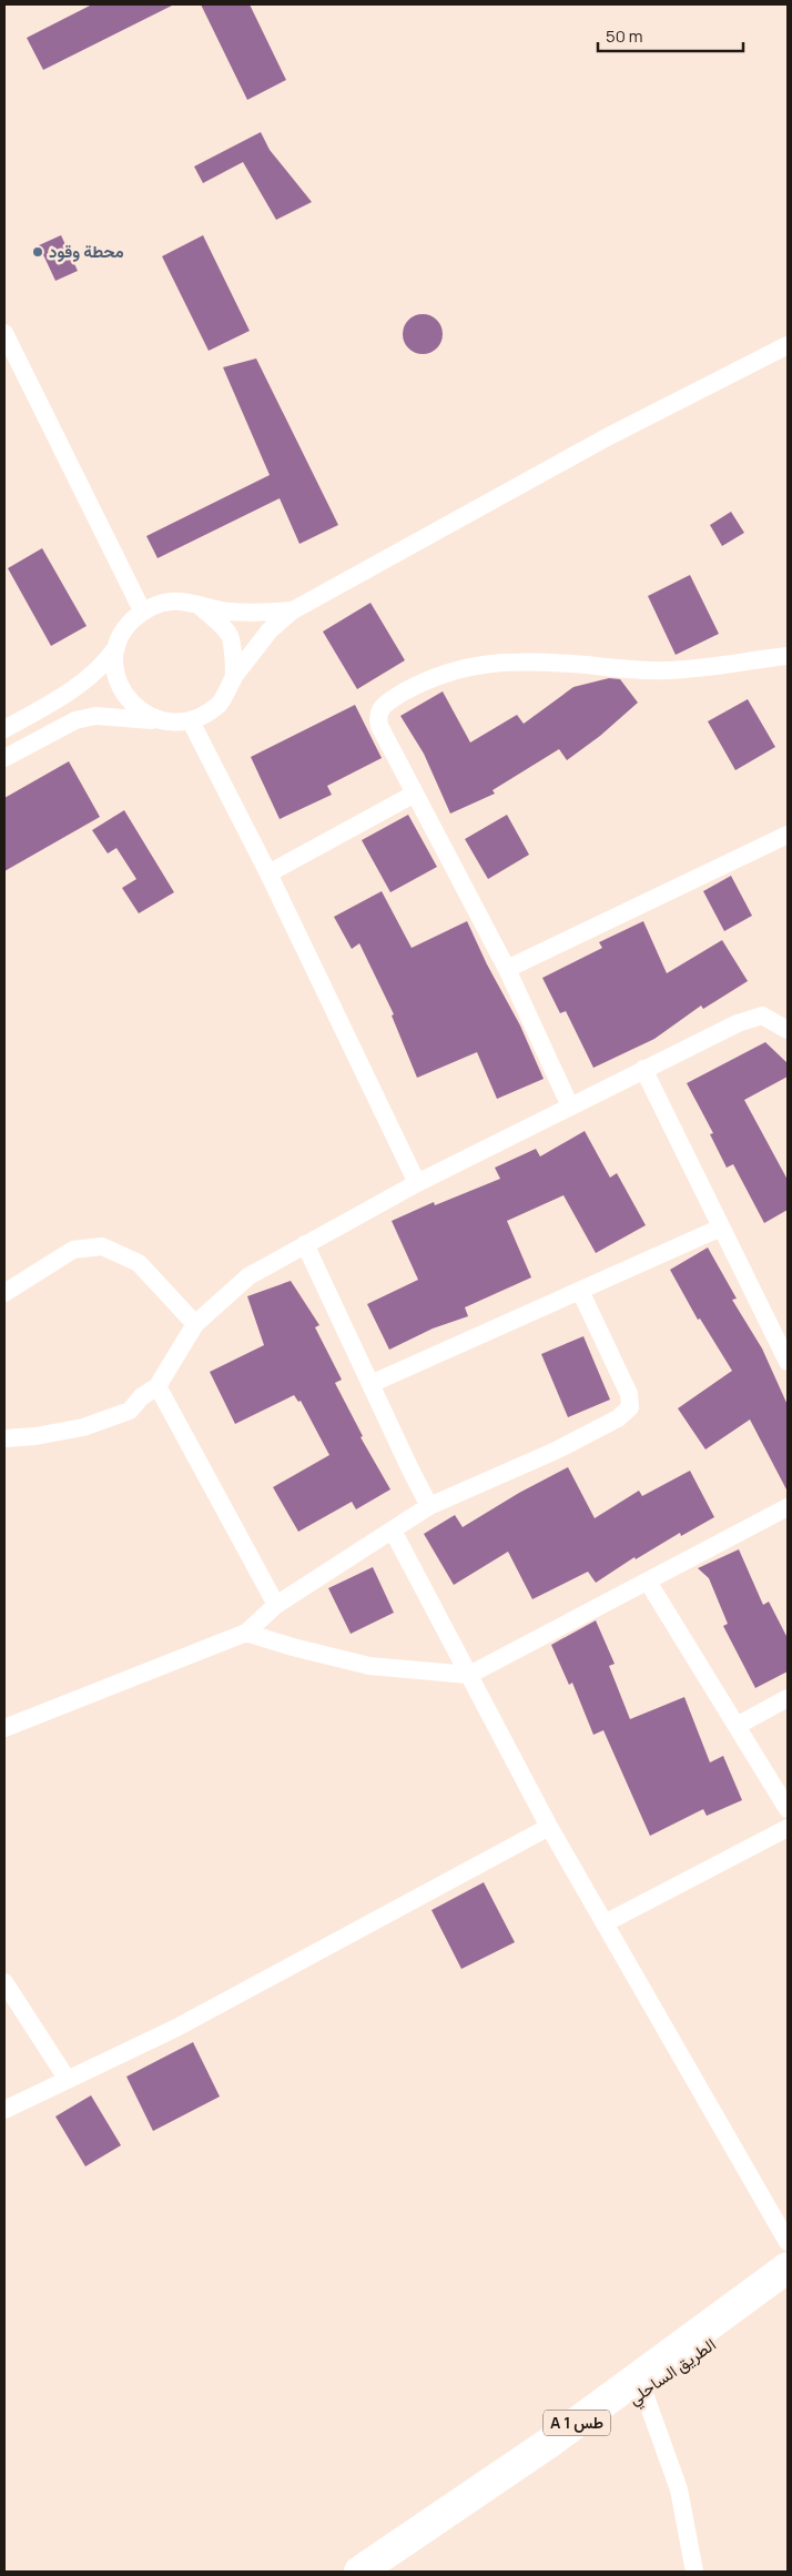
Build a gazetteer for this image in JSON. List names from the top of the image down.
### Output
{
  "streets": {
    "highway": ["الطريق الساحلي", "A 1 طس"]
  },
  "places": ["محطة وقود"],
  "scale_bar": "50 m"
}
